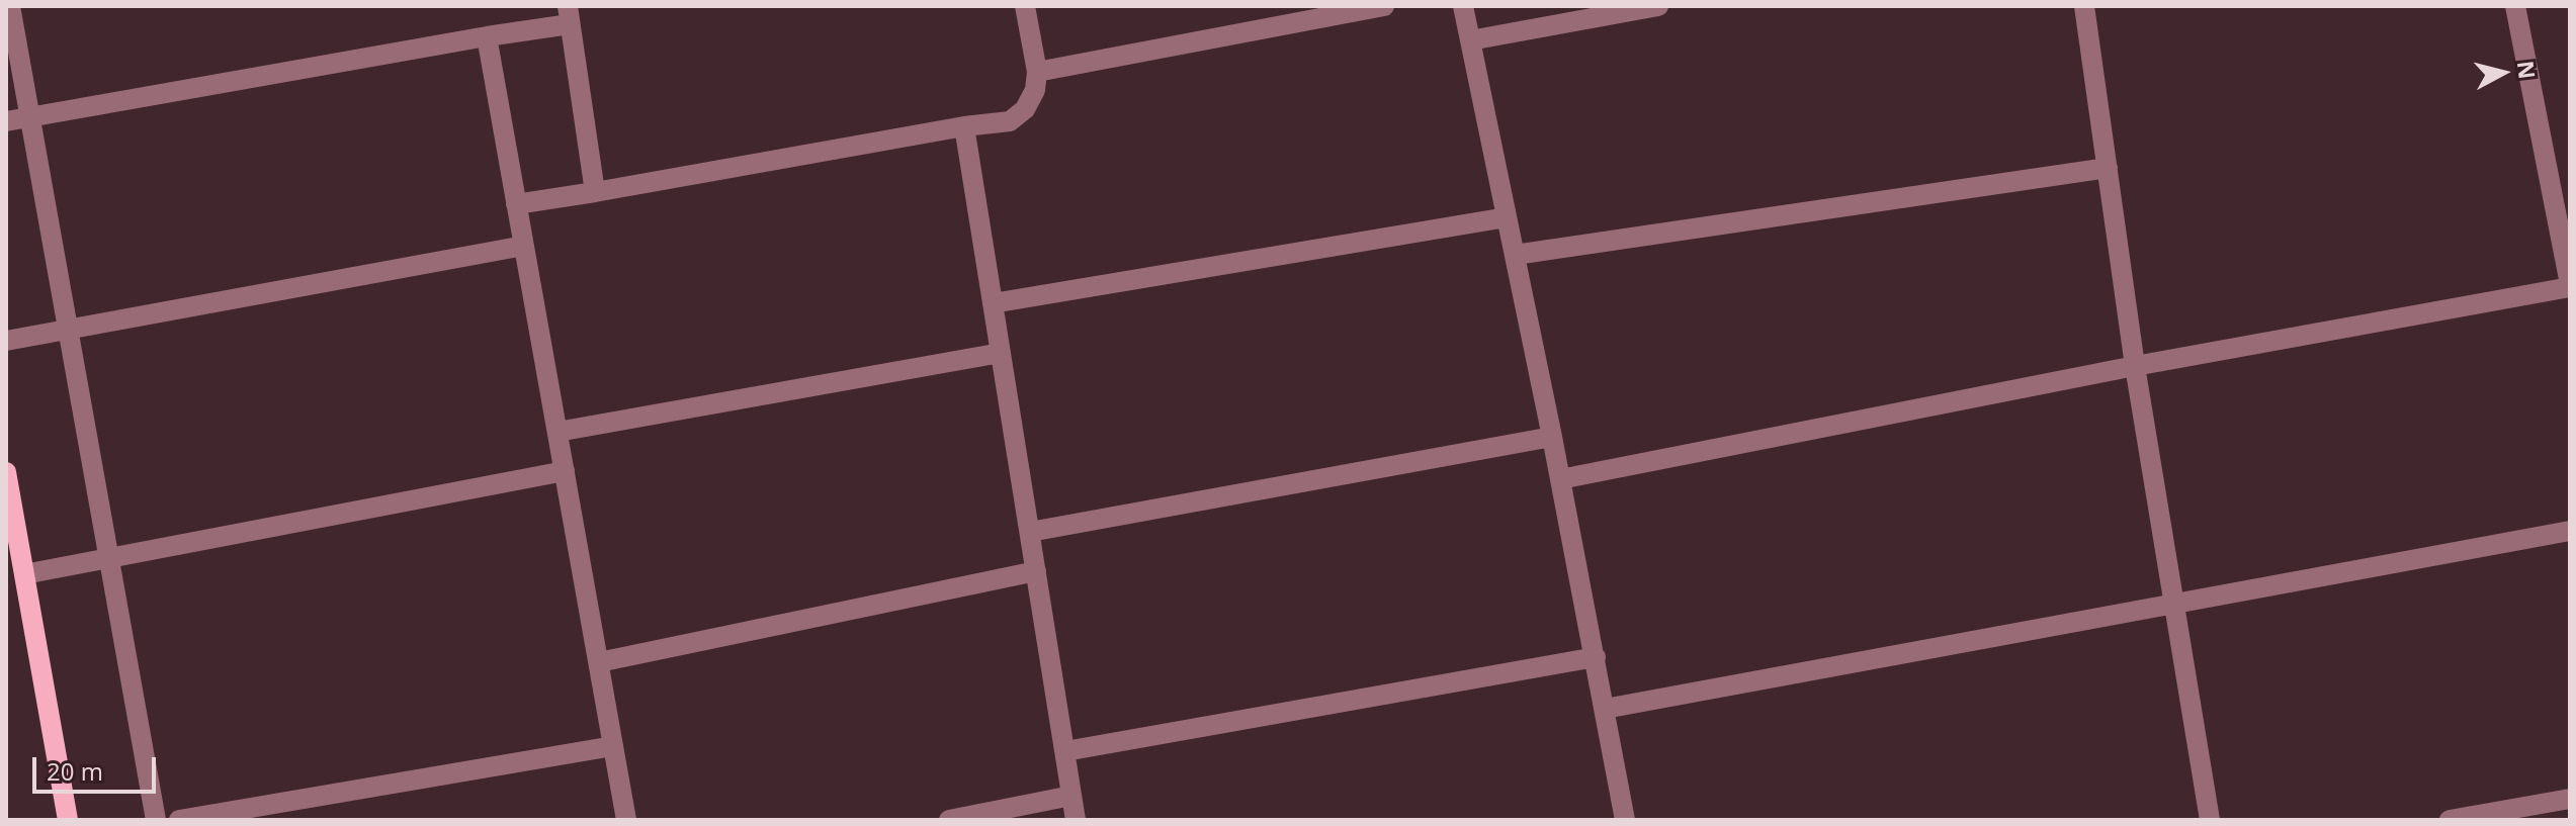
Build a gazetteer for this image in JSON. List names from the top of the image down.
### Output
{
  "scale_bar": "20 m",
  "north": "right"
}
